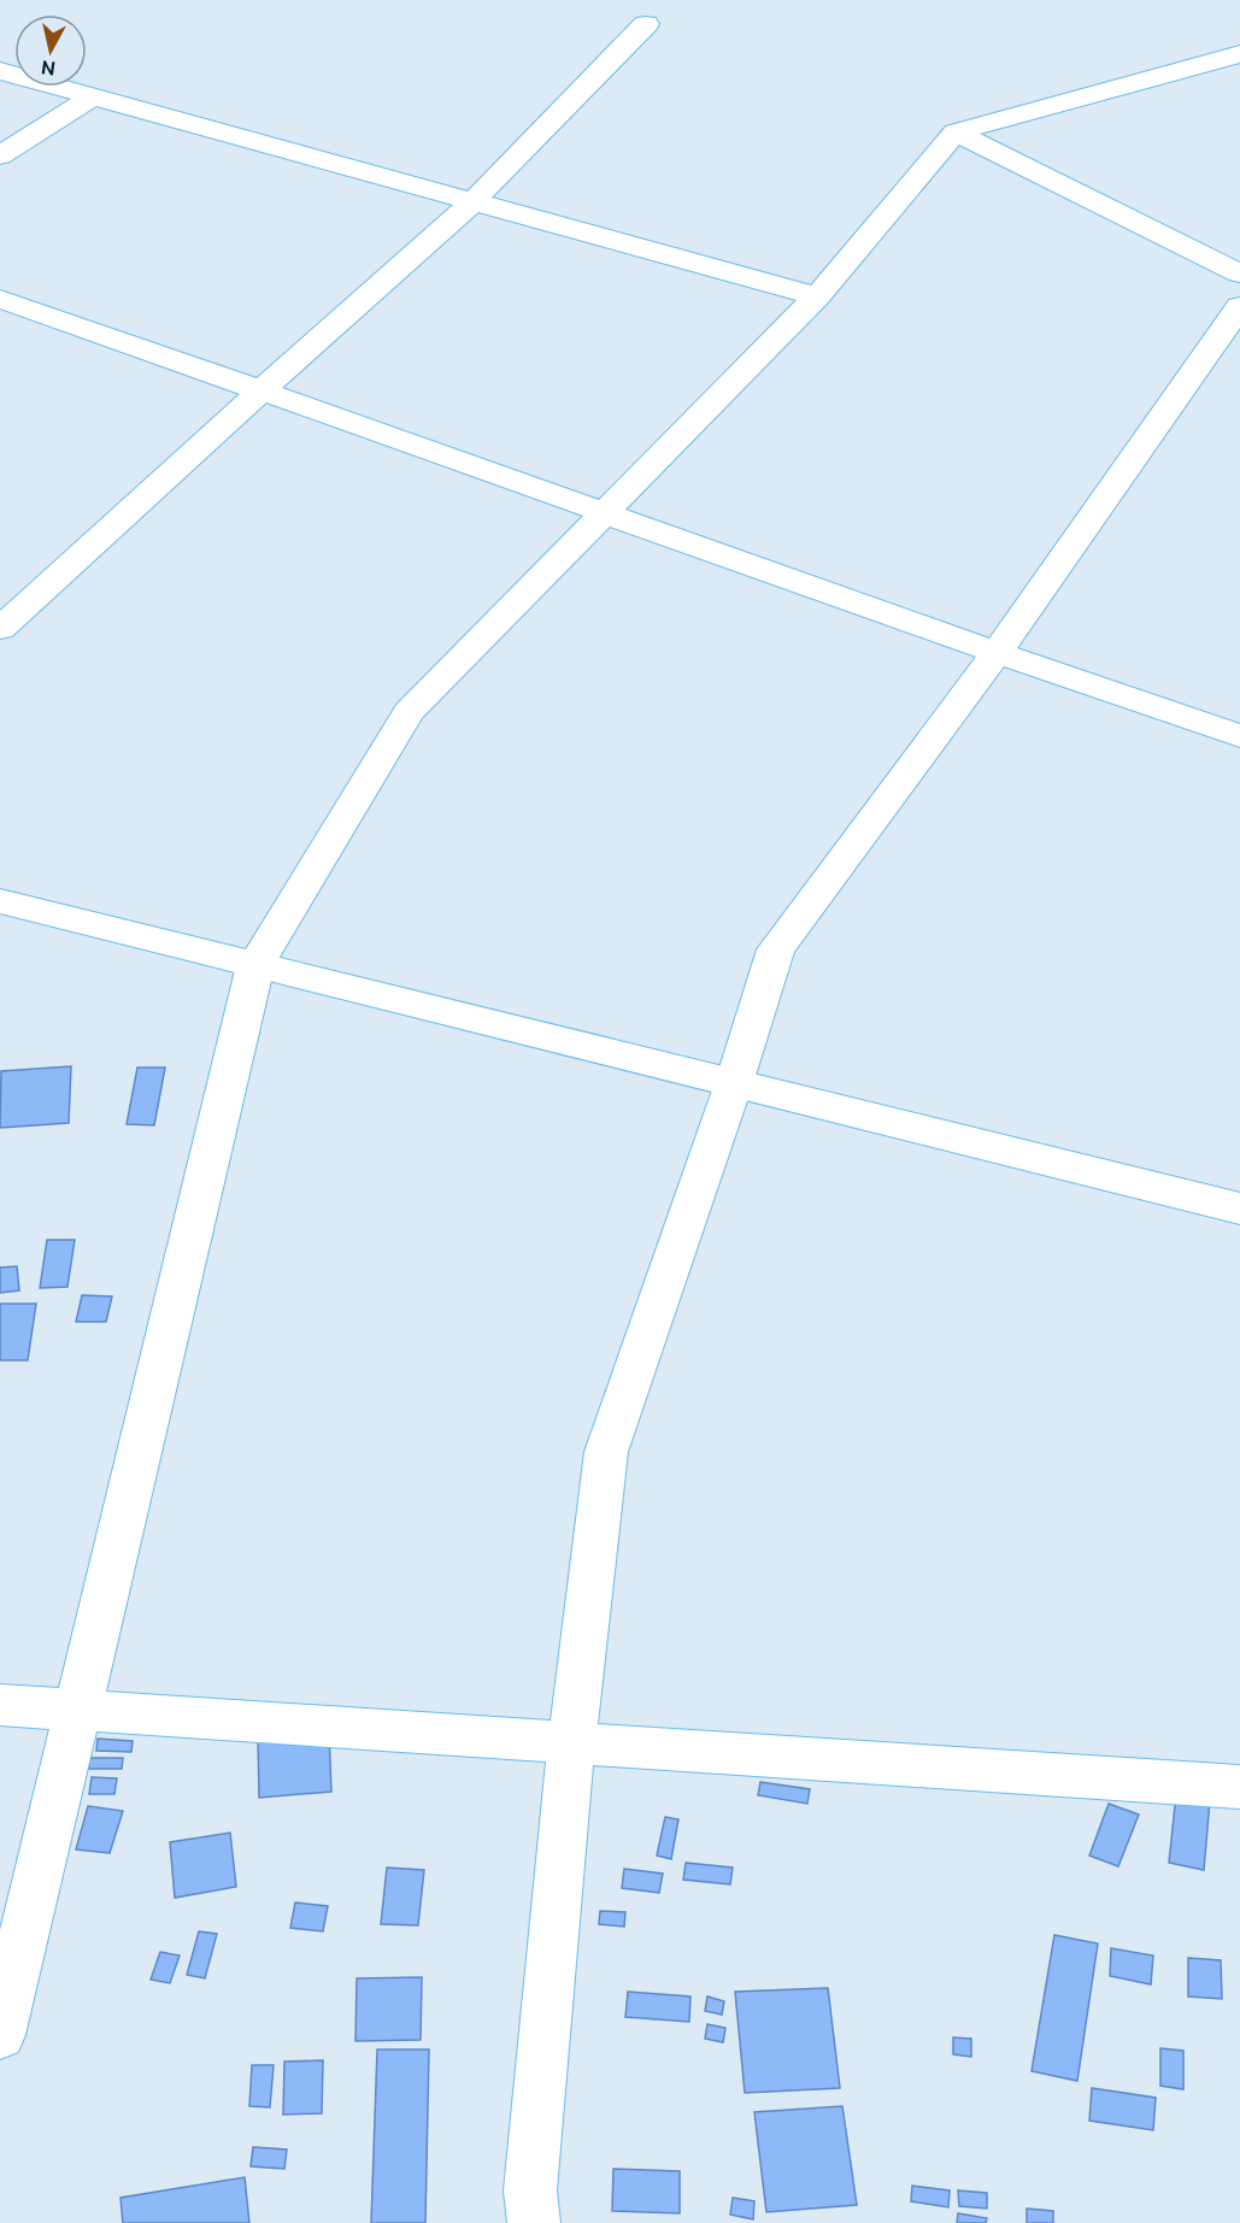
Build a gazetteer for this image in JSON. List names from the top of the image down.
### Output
{
  "north": "bottom"
}
